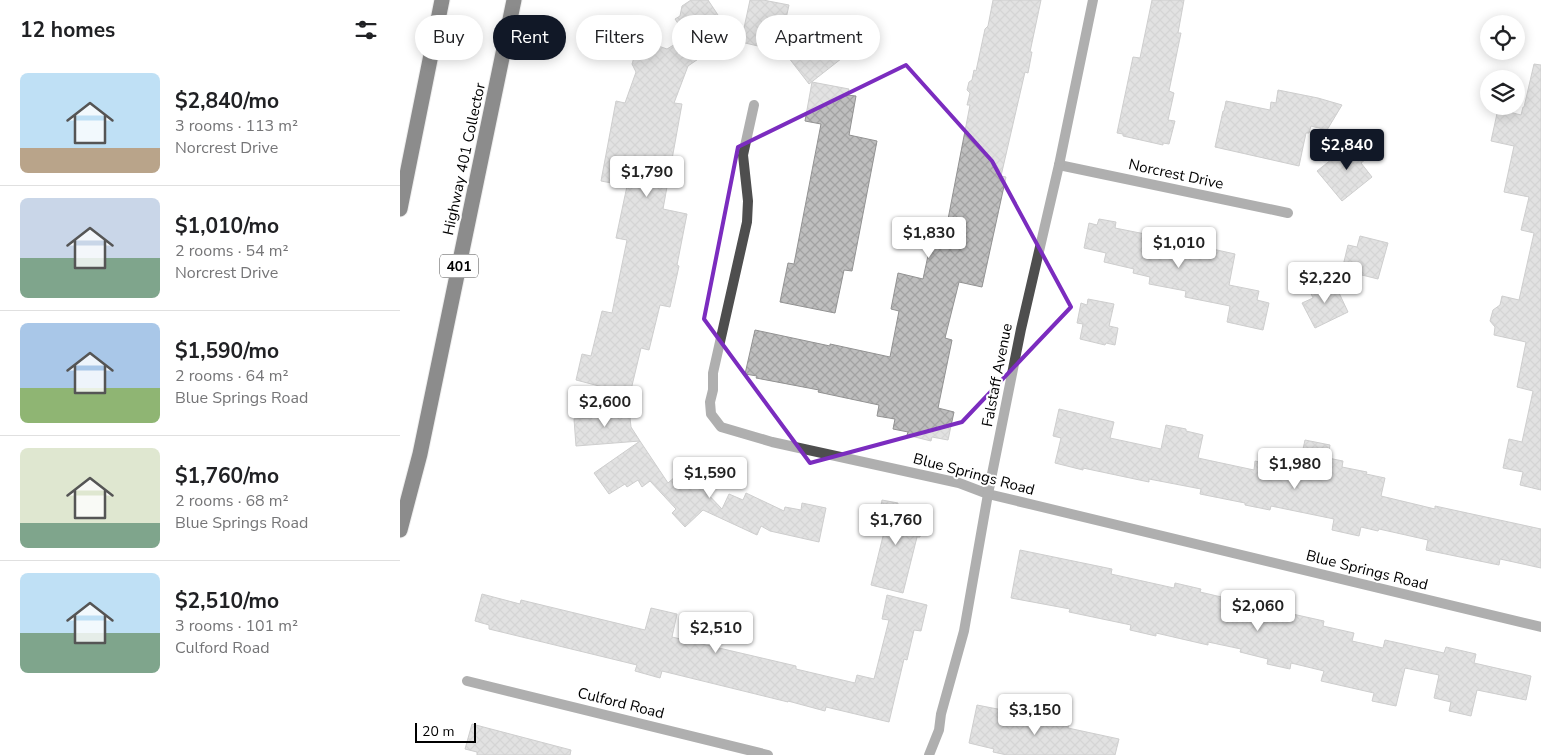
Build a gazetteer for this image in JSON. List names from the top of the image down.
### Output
{
  "streets": {
    "highway": ["Highway 401 Collector", "401"],
    "street": [
      "Norcrest Drive",
      "Falstaff Avenue",
      "Blue Springs Road",
      "Culford Road"
    ]
  },
  "crossings": [
    ["Norcrest Drive", "Falstaff Avenue"],
    ["Falstaff Avenue", "Blue Springs Road"]
  ],
  "scale_bar": "20 m",
  "page": {
    "heading": "12 homes",
    "chip": [
      "Buy",
      "Rent",
      "Filters",
      "New",
      "Apartment"
    ],
    "list": [
      {
        "name": "$2,840/mo",
        "note": "3 rooms · 113 m² · Norcrest Drive"
      },
      {
        "name": "$1,010/mo",
        "note": "2 rooms · 54 m² · Norcrest Drive"
      },
      {
        "name": "$1,590/mo",
        "note": "2 rooms · 64 m² · Blue Springs Road"
      },
      {
        "name": "$1,760/mo",
        "note": "2 rooms · 68 m² · Blue Springs Road"
      },
      {
        "name": "$2,510/mo",
        "note": "3 rooms · 101 m² · Culford Road"
      }
    ],
    "price": [
      "$2,840",
      "$1,790",
      "$1,830",
      "$1,010",
      "$2,220",
      "$2,600",
      "$1,980",
      "$1,590",
      "$1,760",
      "$2,060",
      "$2,510",
      "$3,150"
    ],
    "scale": "20 m"
  }
}
